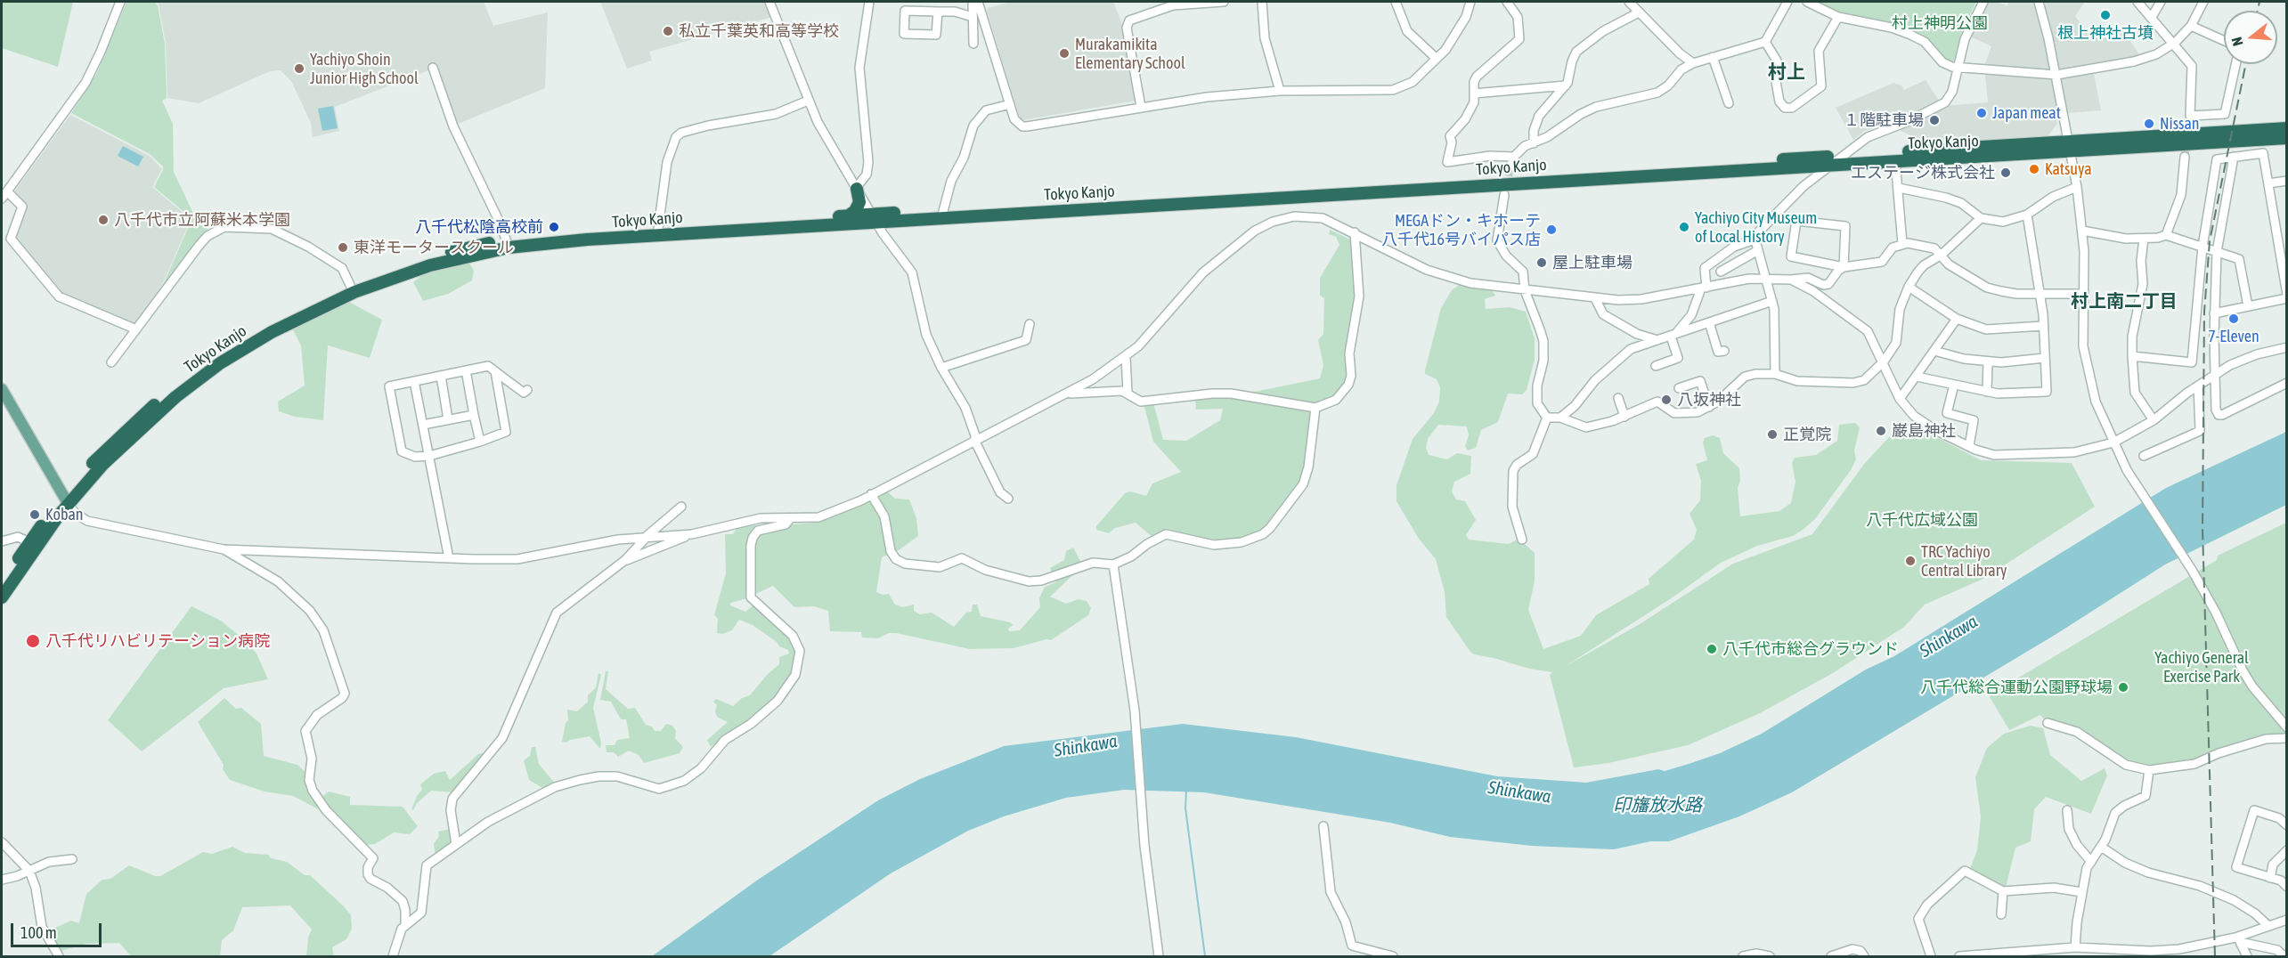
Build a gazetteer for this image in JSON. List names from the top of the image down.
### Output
{
  "streets": {
    "highway": ["Tokyo Kanjo"]
  },
  "districts": ["村上", "村上南二丁目"],
  "water": ["Shinkawa", "印旛放水路"],
  "parks": ["村上神明公園", "八千代広域公園", "Yachiyo General Exercise Park"],
  "places": [
    "根上神社古墳",
    "私立千葉英和高等学校",
    "Murakamikita Elementary School",
    "Yachiyo Shoin Junior High School",
    "Japan meat",
    "１階駐車場",
    "Nissan",
    "Katsuya",
    "エステージ株式会社",
    "八千代市立阿蘇米本学園",
    "八千代松陰高校前",
    "Yachiyo City Museum of Local History",
    "MEGAドン・キホーテ 八千代16号バイパス店",
    "東洋モータースクール",
    "屋上駐車場",
    "7-Eleven",
    "八坂神社",
    "巌島神社",
    "正覚院",
    "Koban",
    "TRC Yachiyo Central Library",
    "八千代リハビリテーション病院",
    "八千代市総合グラウンド",
    "八千代総合運動公園野球場"
  ],
  "scale_bar": "100 m",
  "north": "left"
}
